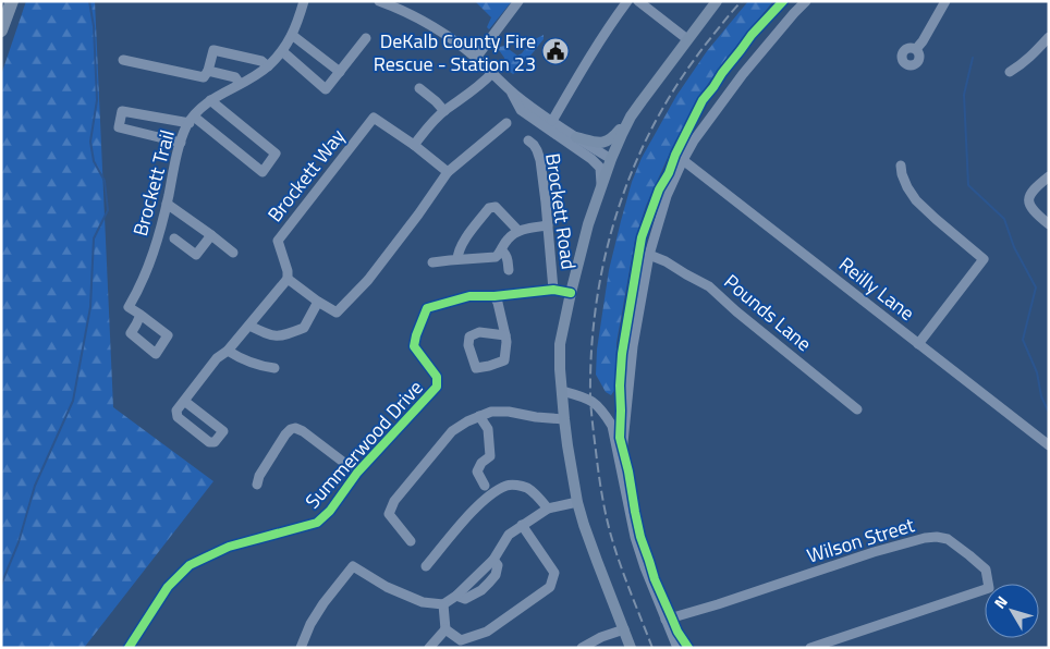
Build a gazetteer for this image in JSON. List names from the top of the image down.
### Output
{
  "streets": {
    "street": [
      "Brockett Way",
      "Brockett Trail",
      "Brockett Road",
      "Reilly Lane",
      "Pounds Lane",
      "Summerwood Drive",
      "Wilson Street"
    ]
  },
  "crossings": [
    ["Brockett Road", "Summerwood Drive"]
  ],
  "places": {
    "public building": ["DeKalb County Fire Rescue - Station 23"]
  },
  "north": "top left"
}
